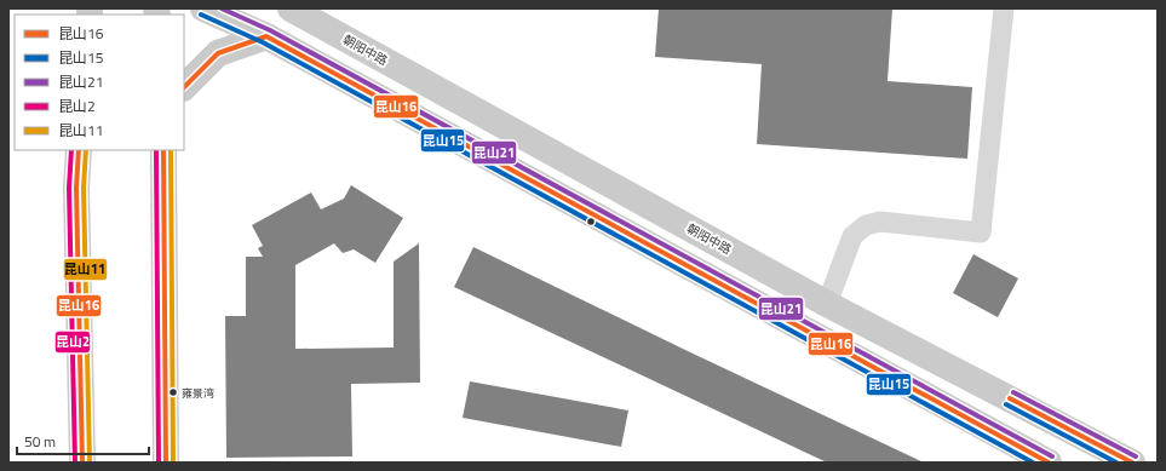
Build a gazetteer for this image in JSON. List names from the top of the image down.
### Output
{
  "streets": {
    "main road": ["朝阳中路"]
  },
  "places": ["雍景湾"],
  "lines": [
    "transit line 昆山21",
    "transit line 昆山15",
    "transit line 昆山16",
    "transit line 昆山2",
    "transit line 昆山11"
  ],
  "legend": [
    "昆山16",
    "昆山15",
    "昆山21",
    "昆山2",
    "昆山11"
  ],
  "scale_bar": "50 m"
}
